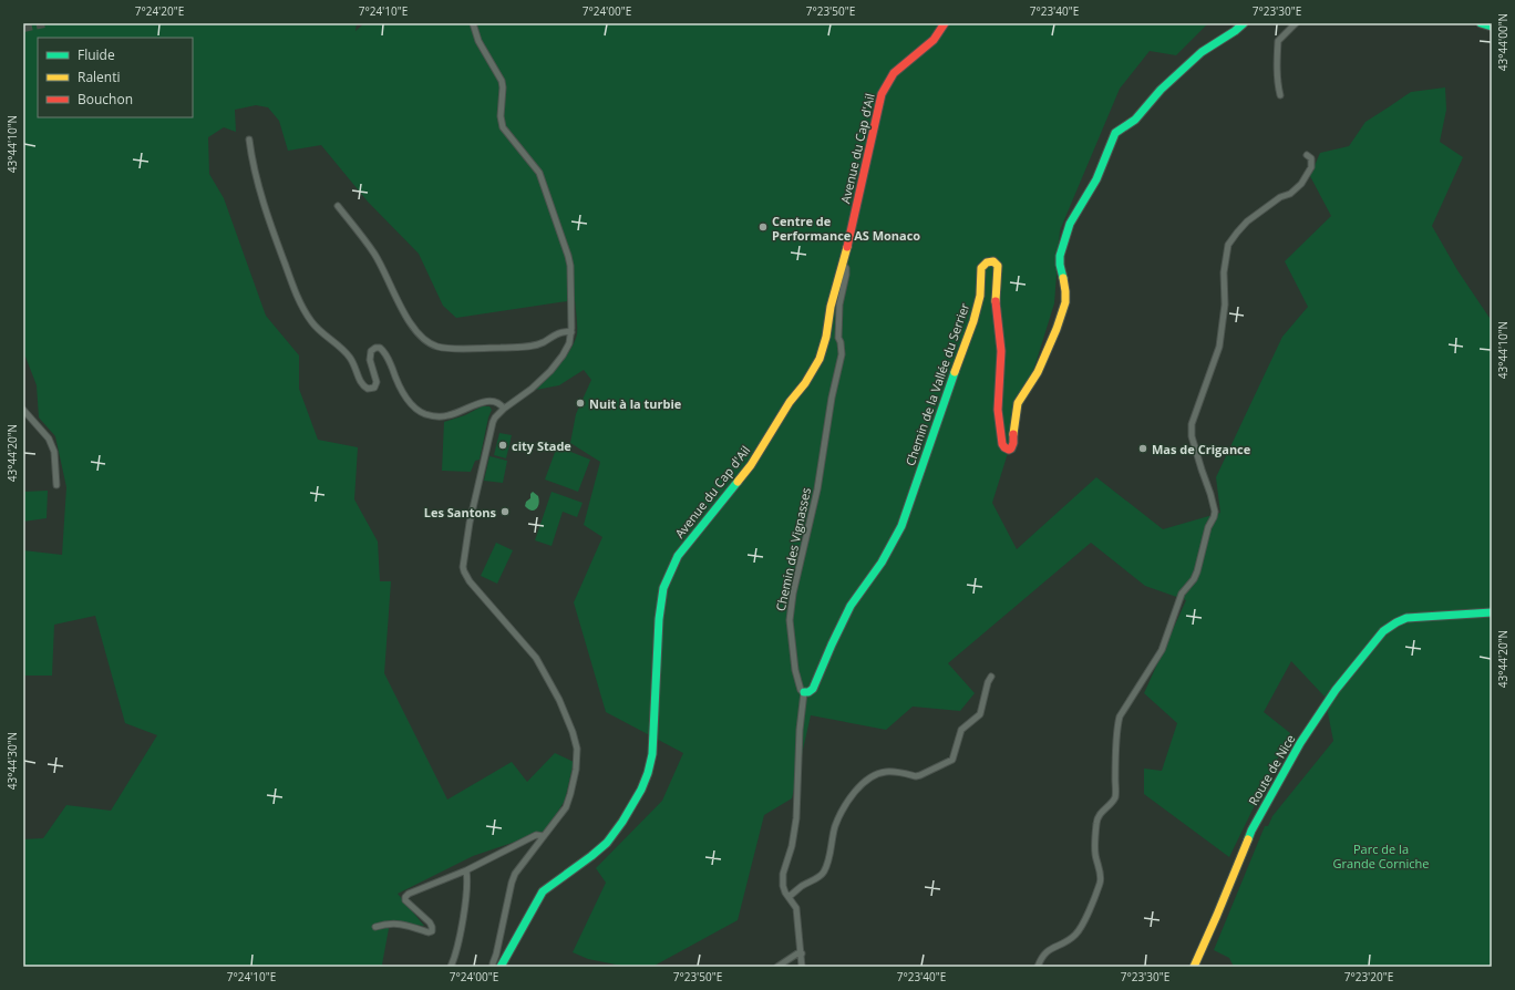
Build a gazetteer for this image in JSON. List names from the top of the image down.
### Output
{
  "streets": {
    "main road": ["Avenue du Cap d'Ail", "Chemin de la Vallée du Serrier", "Route de Nice"],
    "street": ["Chemin des Vignasses"]
  },
  "crossings": [
    ["Avenue du Cap d'Ail", "Chemin des Vignasses"],
    ["Chemin de la Vallée du Serrier", "Chemin des Vignasses"]
  ],
  "parks": ["Parc de la Grande Corniche"],
  "places": [
    "Centre de Performance AS Monaco",
    "Nuit à la turbie",
    "city Stade",
    "Mas de Crigance",
    "Les Santons"
  ],
  "legend": ["Fluide", "Ralenti", "Bouchon"],
  "coordinates": [
    "7°24'20\"E",
    "7°24'10\"E",
    "7°24'00\"E",
    "7°23'50\"E",
    "7°23'40\"E",
    "7°23'30\"E",
    "43°44'00\"N",
    "43°44'10\"N",
    "43°44'20\"N",
    "43°44'30\"N",
    "7°23'20\"E"
  ]
}
